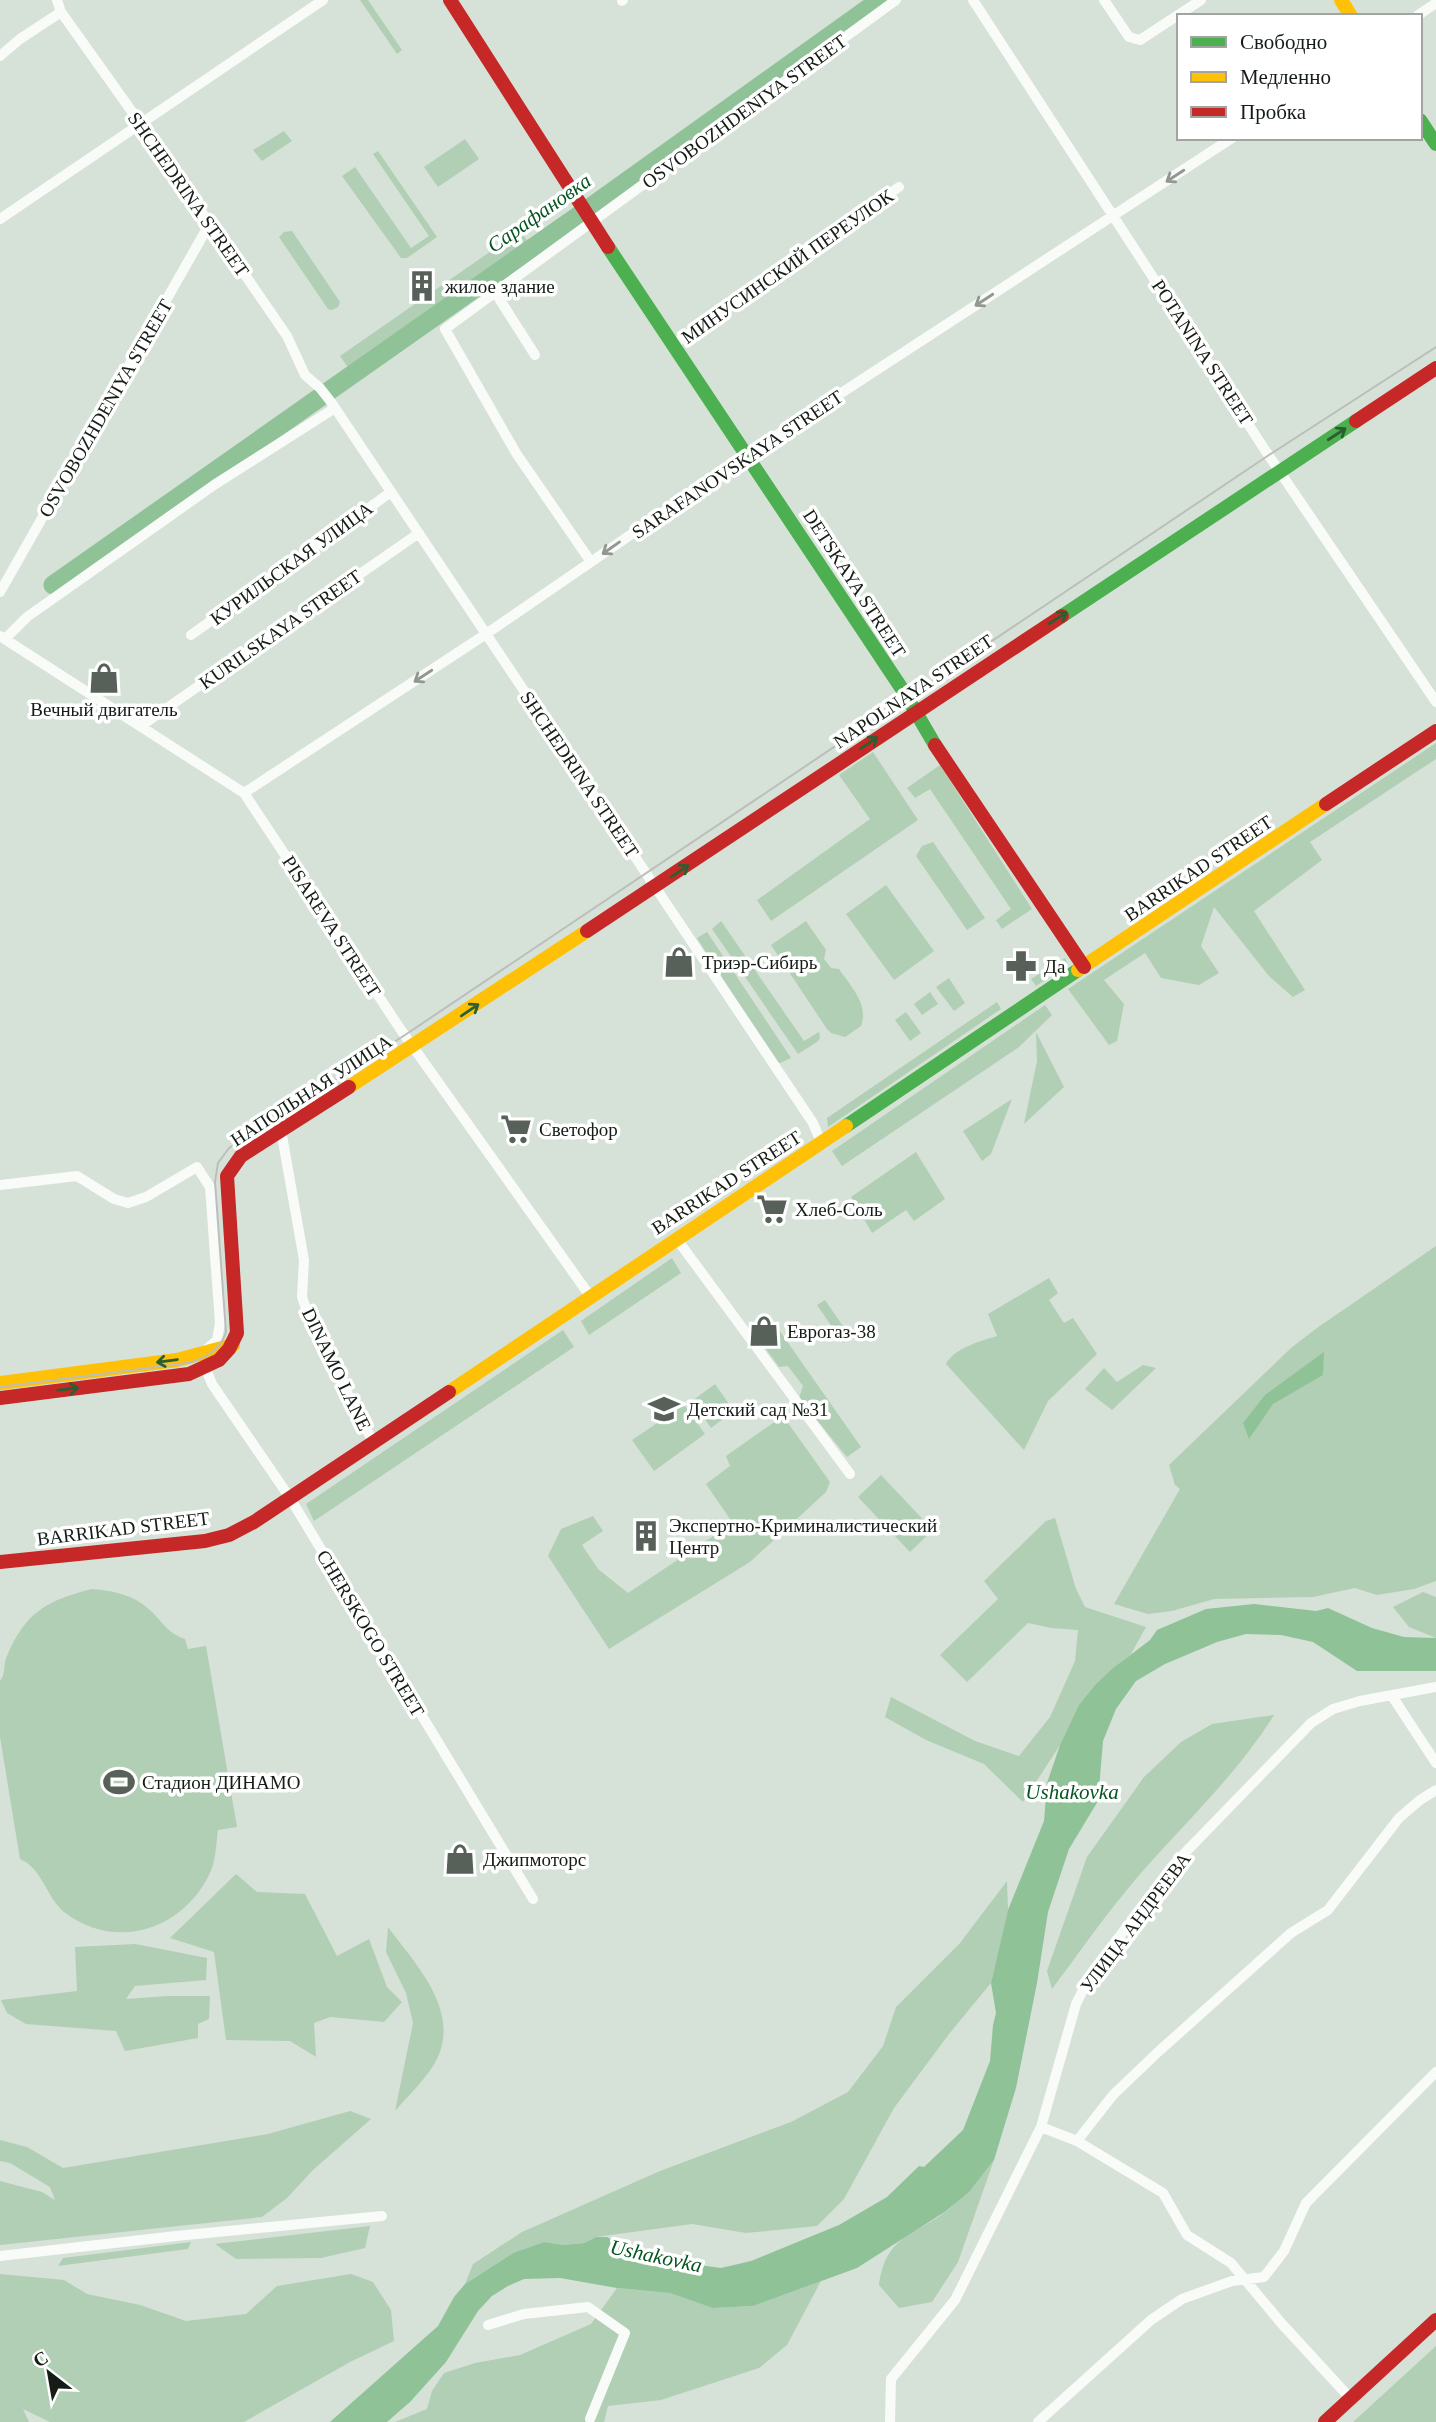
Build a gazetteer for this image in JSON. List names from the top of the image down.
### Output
{
  "streets": {
    "street": [
      "OSVOBOZHDENIYA STREET",
      "SHCHEDRINA STREET",
      "МИНУСИНСКИЙ ПЕРЕУЛОК",
      "POTANINA STREET",
      "SARAFANOVSKAYA STREET",
      "КУРИЛЬСКАЯ УЛИЦА",
      "DETSKAYA STREET",
      "KURILSKAYA STREET",
      "NAPOLNAYA STREET",
      "BARRIKAD STREET",
      "PISAREVA STREET",
      "НАПОЛЬНАЯ УЛИЦА",
      "DINAMO LANE",
      "CHERSKOGO STREET",
      "УЛИЦА АНДРЕЕВА"
    ]
  },
  "crossings": [
    ["OSVOBOZHDENIYA STREET", "SHCHEDRINA STREET"],
    ["OSVOBOZHDENIYA STREET", "SARAFANOVSKAYA STREET"],
    ["OSVOBOZHDENIYA STREET", "DETSKAYA STREET"],
    ["SHCHEDRINA STREET", "SARAFANOVSKAYA STREET"],
    ["SHCHEDRINA STREET", "КУРИЛЬСКАЯ УЛИЦА"],
    ["SHCHEDRINA STREET", "KURILSKAYA STREET"],
    ["SHCHEDRINA STREET", "NAPOLNAYA STREET"],
    ["SHCHEDRINA STREET", "BARRIKAD STREET"],
    ["МИНУСИНСКИЙ ПЕРЕУЛОК", "DETSKAYA STREET"],
    ["POTANINA STREET", "SARAFANOVSKAYA STREET"],
    ["POTANINA STREET", "NAPOLNAYA STREET"],
    ["SARAFANOVSKAYA STREET", "DETSKAYA STREET"],
    ["SARAFANOVSKAYA STREET", "PISAREVA STREET"],
    ["DETSKAYA STREET", "NAPOLNAYA STREET"],
    ["DETSKAYA STREET", "BARRIKAD STREET"],
    ["KURILSKAYA STREET", "PISAREVA STREET"],
    ["NAPOLNAYA STREET", "PISAREVA STREET"],
    ["NAPOLNAYA STREET", "НАПОЛЬНАЯ УЛИЦА"],
    ["BARRIKAD STREET", "PISAREVA STREET"],
    ["BARRIKAD STREET", "DINAMO LANE"],
    ["BARRIKAD STREET", "CHERSKOGO STREET"],
    ["PISAREVA STREET", "НАПОЛЬНАЯ УЛИЦА"],
    ["НАПОЛЬНАЯ УЛИЦА", "DINAMO LANE"],
    ["НАПОЛЬНАЯ УЛИЦА", "CHERSKOGO STREET"]
  ],
  "one_way": ["SARAFANOVSKAYA STREET", "NAPOLNAYA STREET"],
  "water": ["Сарафановка", "Ushakovka"],
  "places": {
    "building": ["жилое здание", "Экспертно-Криминалистический Центр"],
    "shop": [
      "Вечный двигатель",
      "Триэр-Сибирь",
      "Еврогаз-38",
      "Джипмоторс"
    ],
    "pharmacy": ["Да"],
    "supermarket": ["Светофор", "Хлеб-Соль"],
    "school or university": ["Детский сад №31"],
    "sports": ["Стадион ДИНАМО"]
  },
  "legend": ["Свободно", "Медленно", "Пробка"],
  "north": "top left"
}
